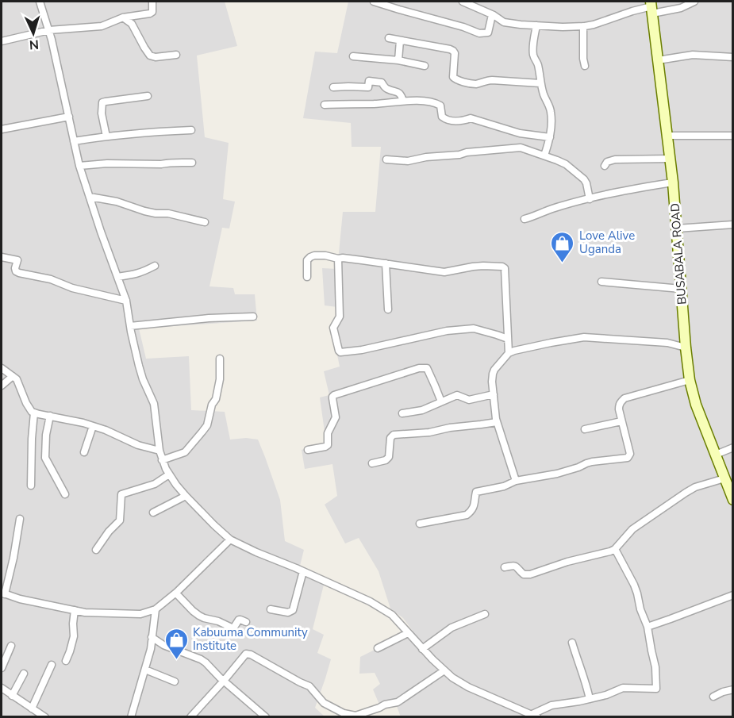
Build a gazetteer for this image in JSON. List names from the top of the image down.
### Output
{
  "streets": {
    "street": ["BUSABALA ROAD"]
  },
  "places": {
    "shop": ["Love Alive Uganda", "Kabuuma Community Institute"]
  },
  "north": "bottom"
}
